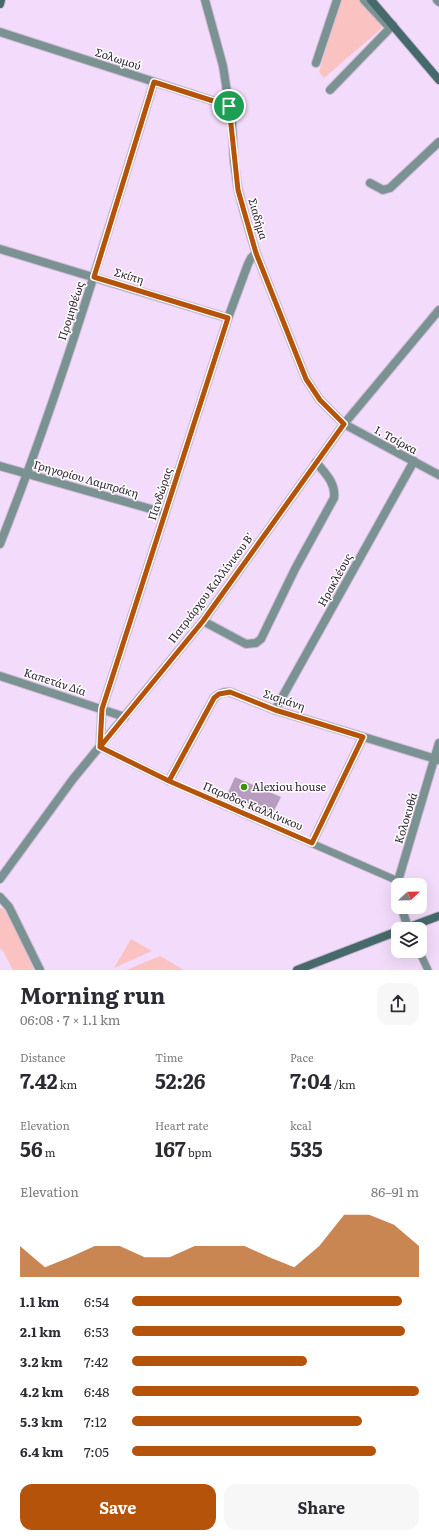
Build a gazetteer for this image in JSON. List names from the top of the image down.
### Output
{
  "streets": {
    "street": [
      "Σολωμού",
      "Σιαδήμα",
      "Σκίπη",
      "Προμηθέως",
      "Ι. Τσίρκα",
      "Γρηγορίου Λαμπράκη",
      "Πανδώρας",
      "Ηρακλέους",
      "Πατριάρχου Καλλίνικου B'",
      "Καπετάν Δία",
      "Σισμάνη",
      "Κολοκυθά"
    ],
    "lane": ["Παροδος Καλλίνικου"]
  },
  "crossings": [
    ["Σολωμού", "Σιαδήμα"],
    ["Σολωμού", "Προμηθέως"],
    ["Σιαδήμα", "Ι. Τσίρκα"],
    ["Σιαδήμα", "Πανδώρας"],
    ["Σιαδήμα", "Πατριάρχου Καλλίνικου B'"],
    ["Σκίπη", "Προμηθέως"],
    ["Σκίπη", "Πανδώρας"],
    ["Προμηθέως", "Γρηγορίου Λαμπράκη"],
    ["Ι. Τσίρκα", "Ηρακλέους"],
    ["Ι. Τσίρκα", "Πατριάρχου Καλλίνικου B'"],
    ["Γρηγορίου Λαμπράκη", "Πανδώρας"],
    ["Πανδώρας", "Πατριάρχου Καλλίνικου B'"],
    ["Πανδώρας", "Καπετάν Δία"],
    ["Πανδώρας", "Παροδος Καλλίνικου"],
    ["Ηρακλέους", "Σισμάνη"],
    ["Πατριάρχου Καλλίνικου B'", "Καπετάν Δία"],
    ["Πατριάρχου Καλλίνικου B'", "Παροδος Καλλίνικου"],
    ["Σισμάνη", "Παροδος Καλλίνικου"],
    ["Σισμάνη", "Κολοκυθά"]
  ],
  "places": ["Alexiou house"],
  "north": "right",
  "page": {
    "heading": ["Morning run", "06:08 · 7 × 1.1 km"],
    "stats": [
      ["Distance", "7.42 km"],
      ["Time", "52:26"],
      ["Pace", "7:04 /km"],
      ["Elevation", "56 m"],
      ["Heart rate", "167 bpm"],
      ["kcal", "535"]
    ],
    "chart": ["Elevation", "86–91 m"],
    "list": [
      {
        "name": "1.1 km",
        "note": "6:54"
      },
      {
        "name": "2.1 km",
        "note": "6:53"
      },
      {
        "name": "3.2 km",
        "note": "7:42"
      },
      {
        "name": "4.2 km",
        "note": "6:48"
      },
      {
        "name": "5.3 km",
        "note": "7:12"
      },
      {
        "name": "6.4 km",
        "note": "7:05"
      }
    ],
    "buttons": ["Save", "Share"]
  }
}
